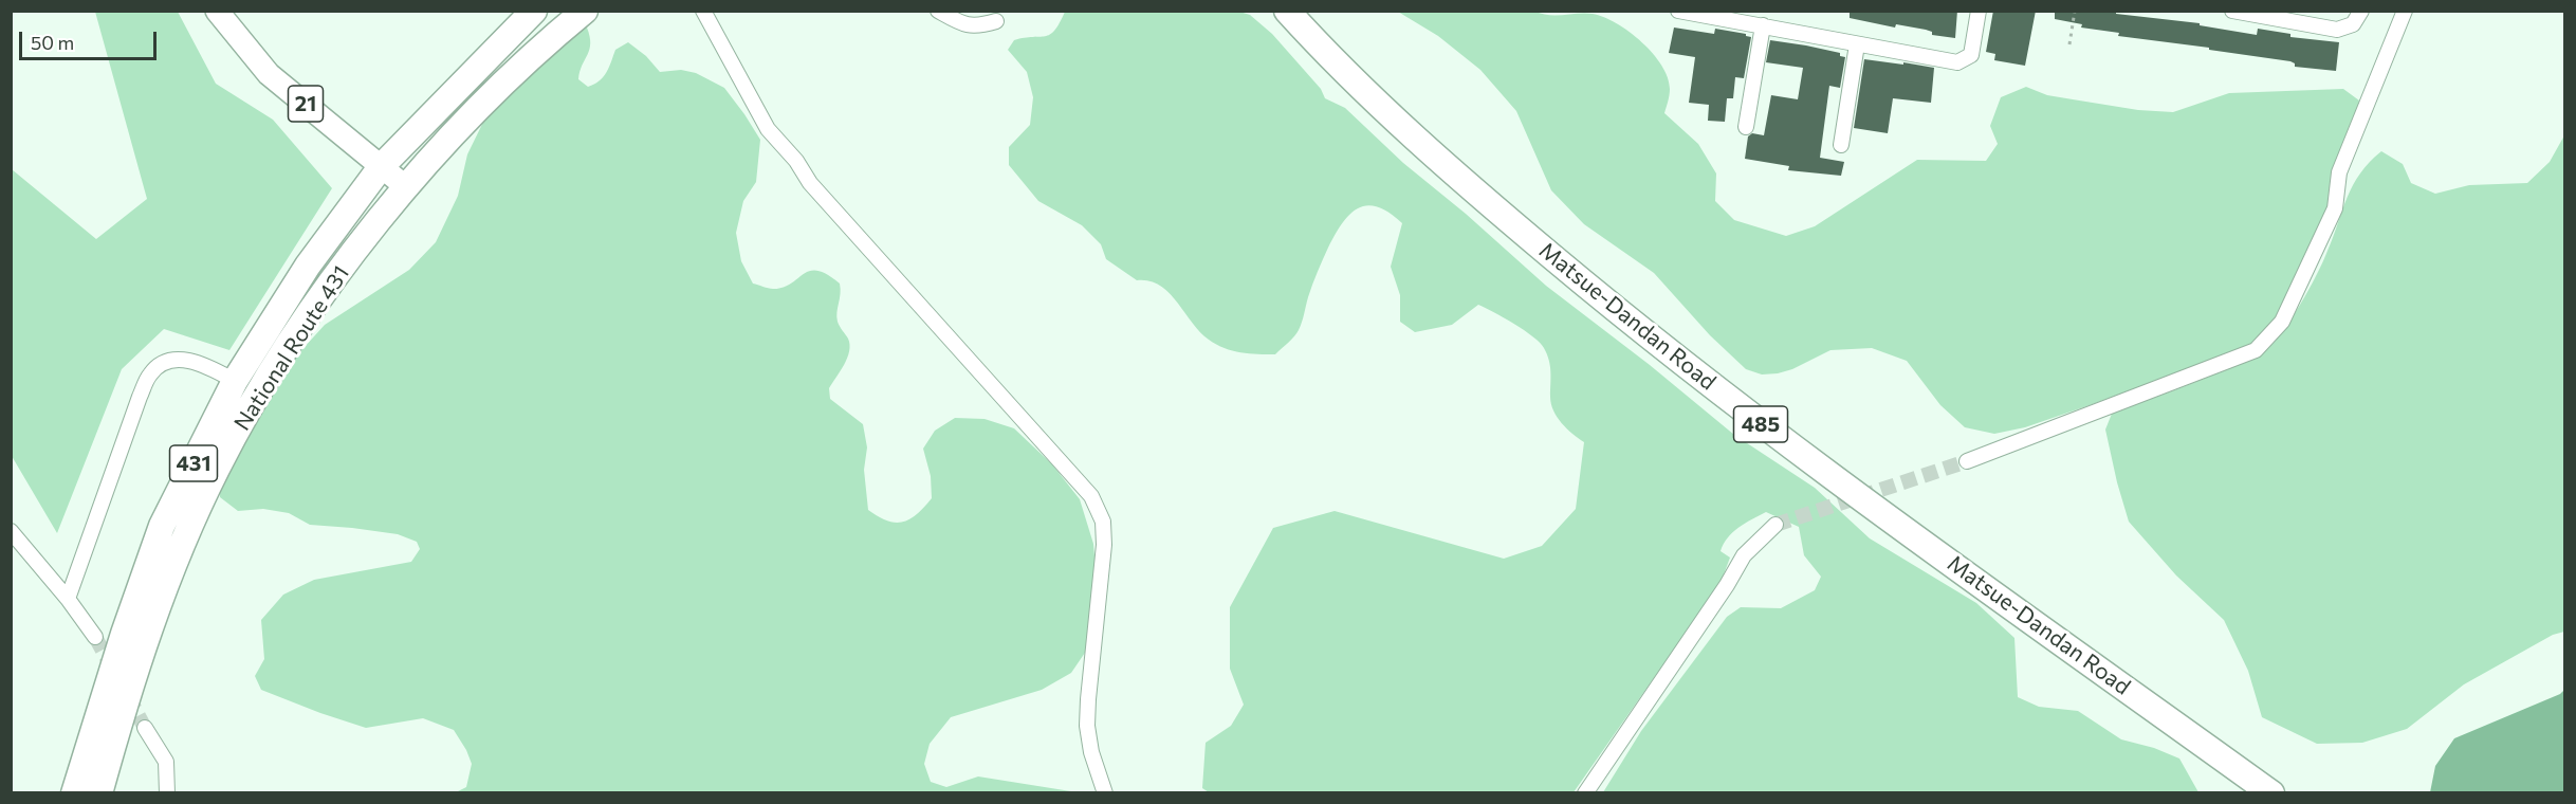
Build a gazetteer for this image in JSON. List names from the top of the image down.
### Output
{
  "streets": {
    "highway": [
      "Matsue-Dandan Road",
      "National Route 431",
      "485",
      "431"
    ],
    "main road": ["21"]
  },
  "crossings": [
    ["21", "National Route 431"]
  ],
  "scale_bar": "50 m"
}
